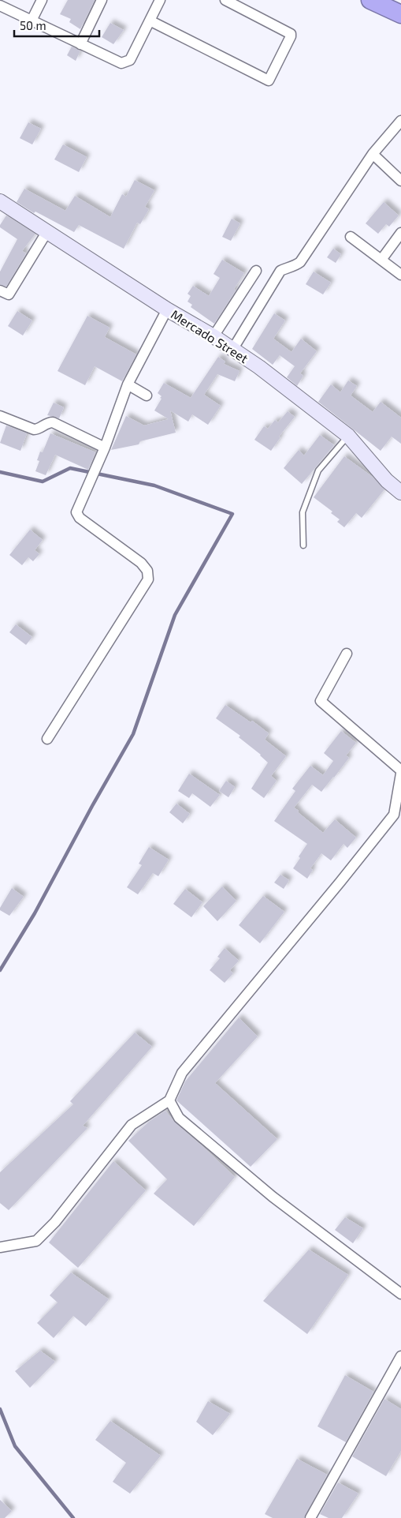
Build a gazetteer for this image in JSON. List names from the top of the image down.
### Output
{
  "streets": {
    "street": ["Mercado Street"]
  },
  "scale_bar": "50 m"
}
